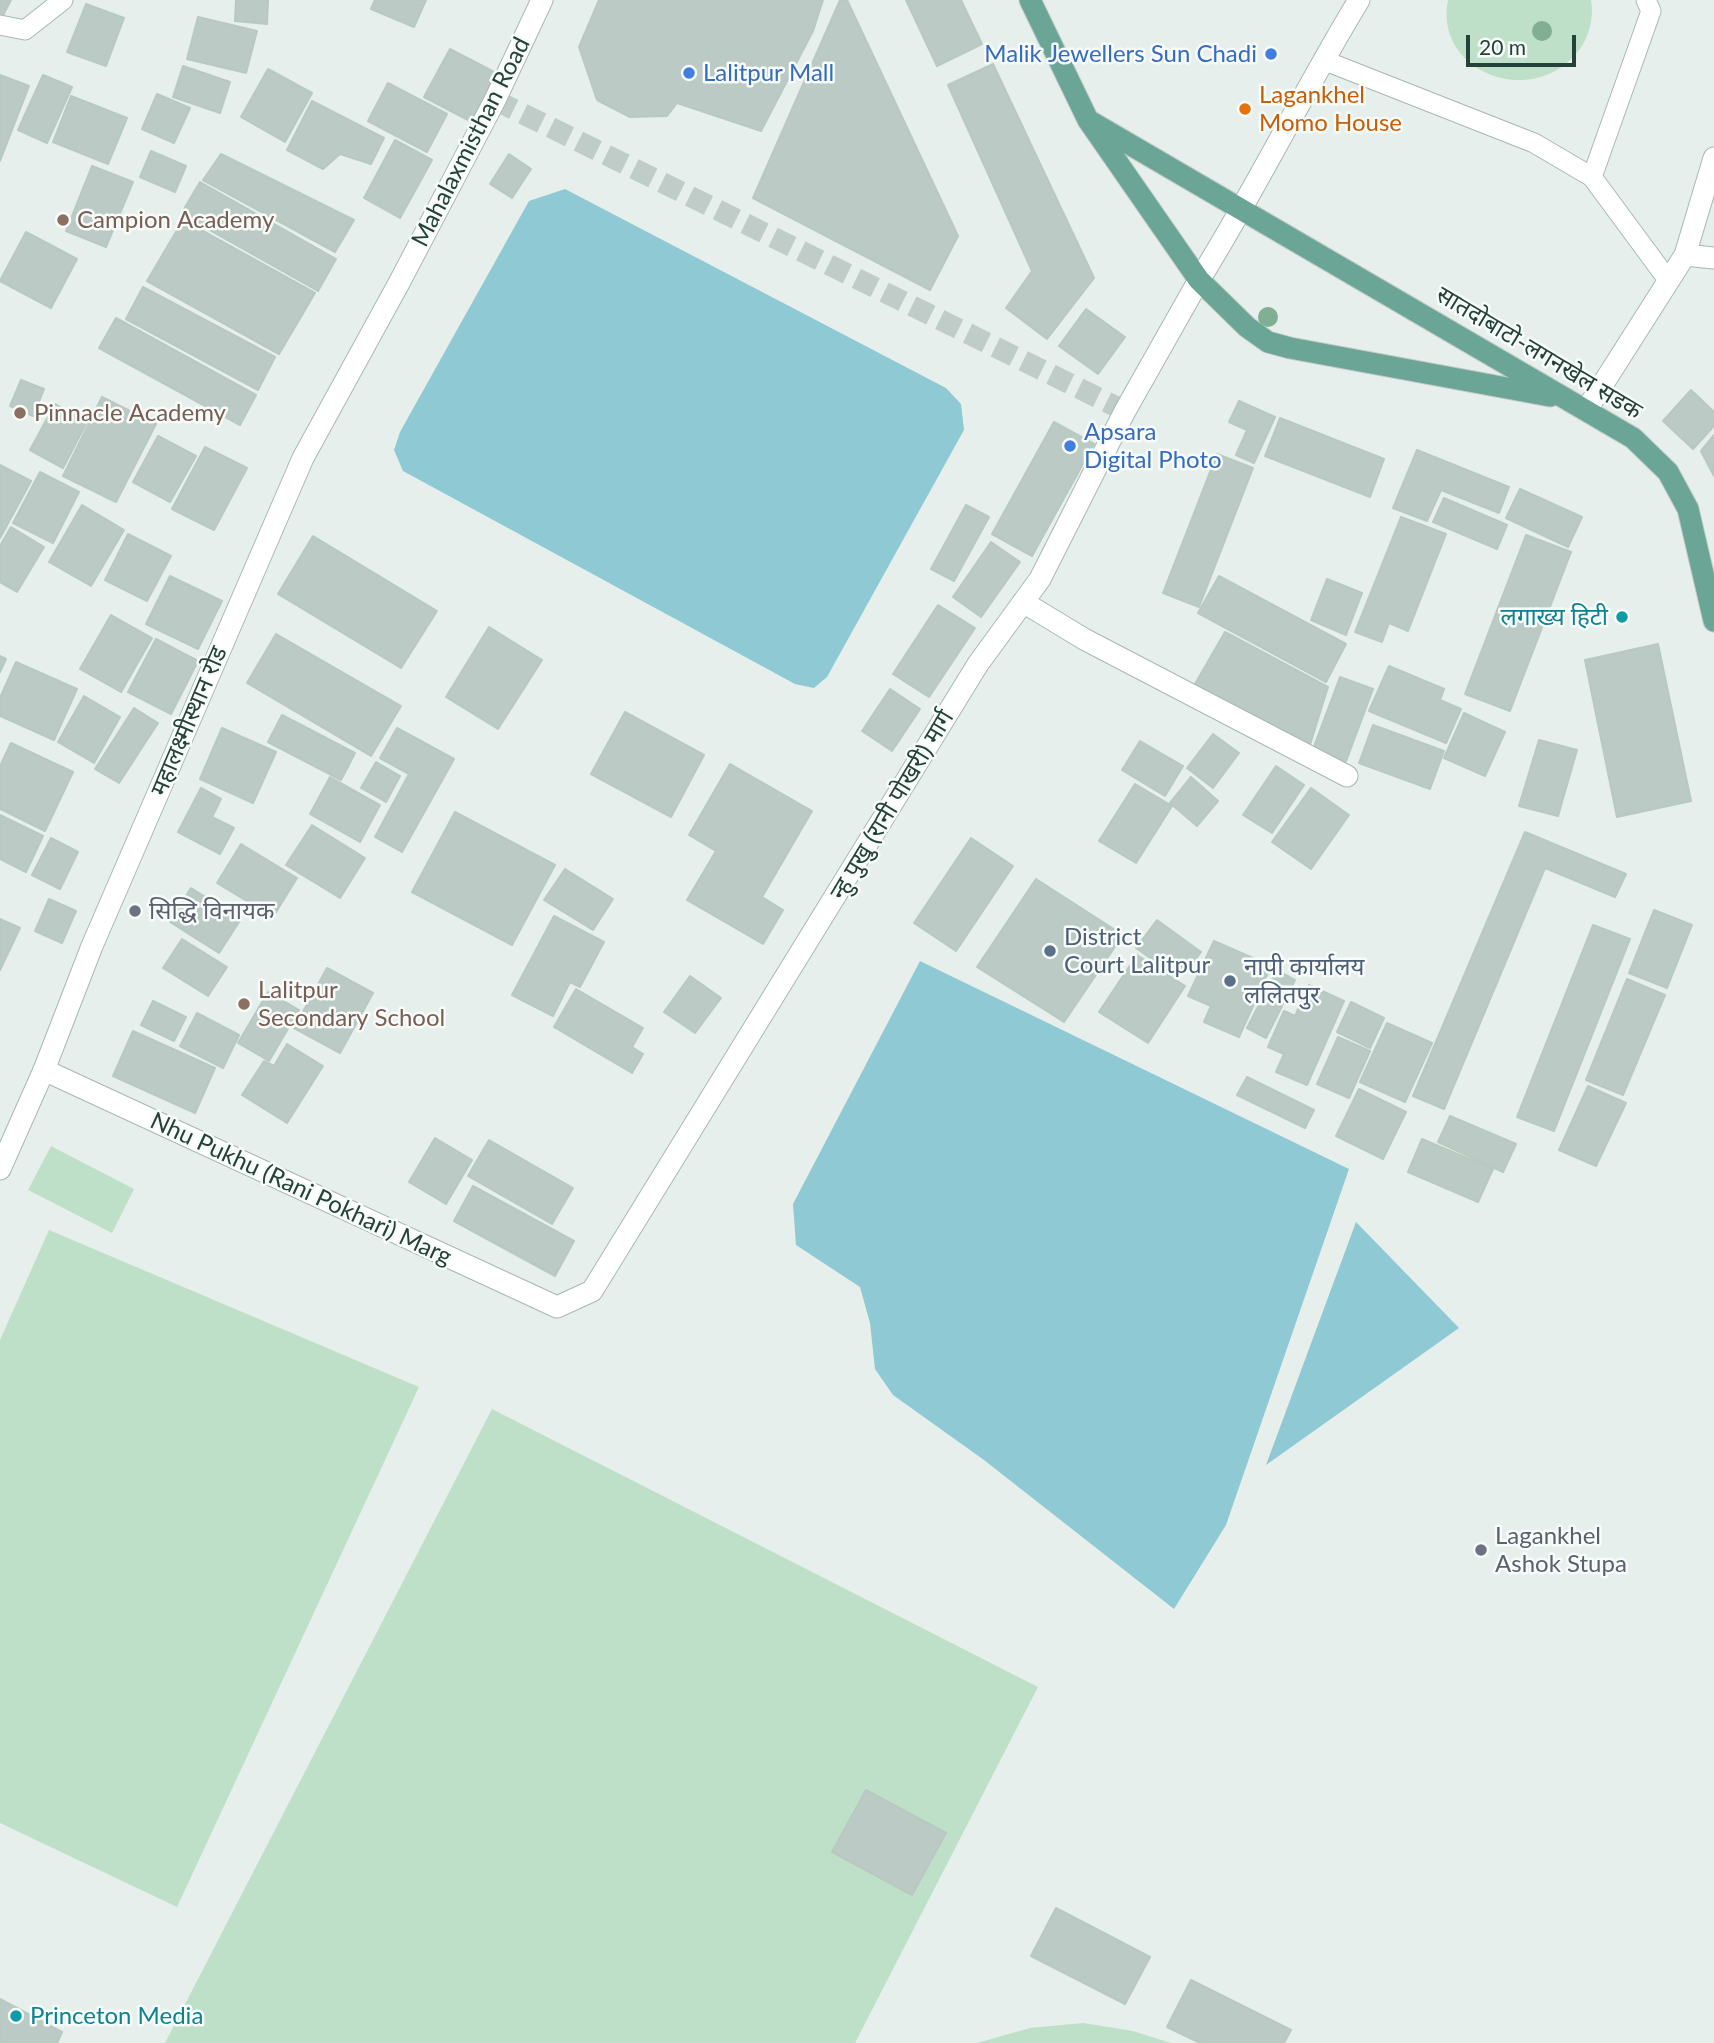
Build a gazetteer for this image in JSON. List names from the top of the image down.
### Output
{
  "streets": {
    "main road": ["सातदोबाटो-लगनखेल सडक"],
    "street": [
      "Mahalaxmisthan Road",
      "महालक्ष्मीस्थान रोड",
      "न्हु पुखु (रानी पोखरी) मार्ग",
      "Nhu Pukhu (Rani Pokhari) Marg"
    ]
  },
  "crossings": [
    ["Mahalaxmisthan Road", "महालक्ष्मीस्थान रोड"],
    ["सातदोबाटो-लगनखेल सडक", "न्हु पुखु (रानी पोखरी) मार्ग"],
    ["महालक्ष्मीस्थान रोड", "Nhu Pukhu (Rani Pokhari) Marg"],
    ["न्हु पुखु (रानी पोखरी) मार्ग", "Nhu Pukhu (Rani Pokhari) Marg"]
  ],
  "places": [
    "Malik Jewellers Sun Chadi",
    "Lalitpur Mall",
    "Lagankhel Momo House",
    "Campion Academy",
    "Pinnacle Academy",
    "Apsara Digital Photo",
    "लगाख्य हिटी",
    "सिद्धि विनायक",
    "District Court Lalitpur",
    "नापी कार्यालय ललितपुर",
    "Lalitpur Secondary School",
    "Lagankhel Ashok Stupa",
    "Princeton Media"
  ],
  "scale_bar": "20 m"
}
